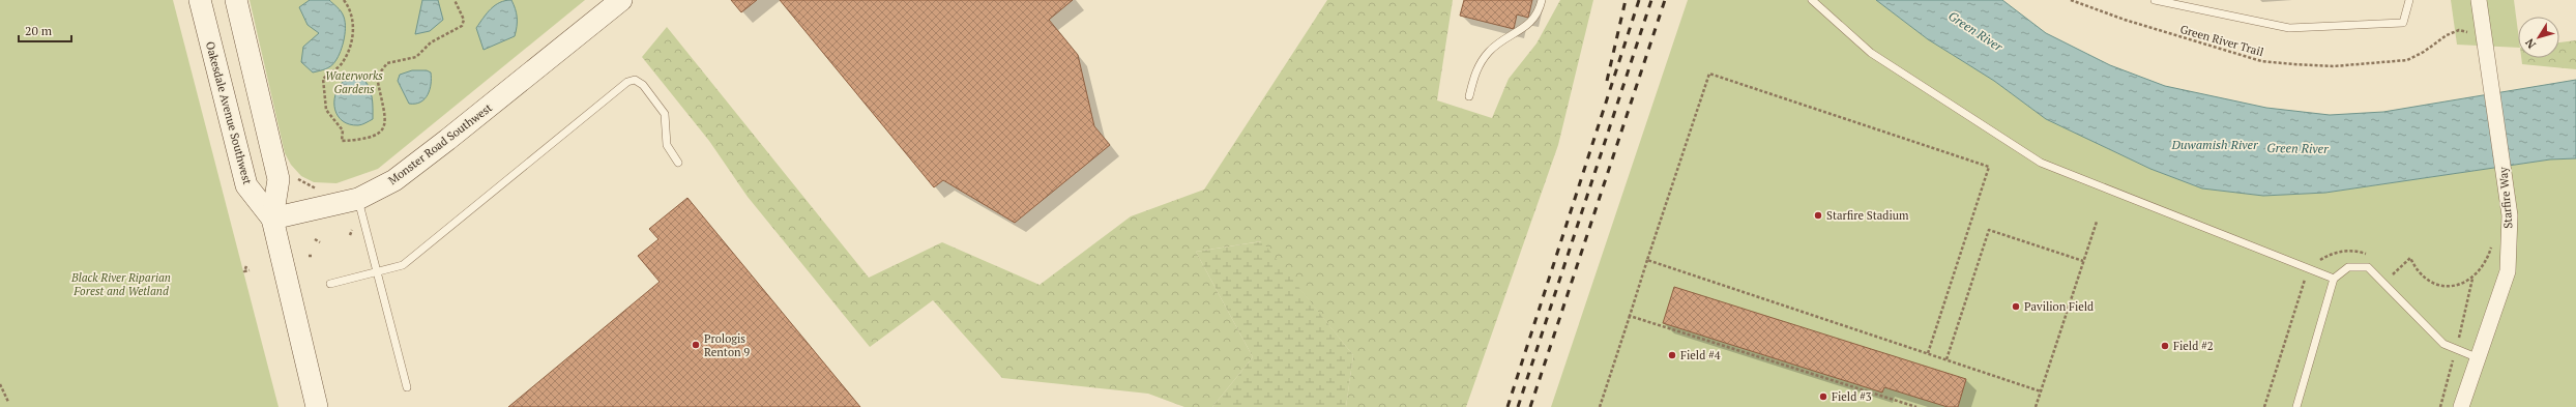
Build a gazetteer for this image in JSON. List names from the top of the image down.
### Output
{
  "streets": {
    "street": ["Oakesdale Avenue Southwest", "Monster Road Southwest", "Starfire Way"],
    "path": ["Green River Trail"]
  },
  "crossings": [
    ["Oakesdale Avenue Southwest", "Monster Road Southwest"]
  ],
  "water": ["Green River", "Duwamish River"],
  "parks": ["Waterworks Gardens", "Black River Riparian Forest and Wetland"],
  "places": [
    "Starfire Stadium",
    "Pavilion Field",
    "Prologis Renton 9",
    "Field #2",
    "Field #4",
    "Field #3"
  ],
  "scale_bar": "20 m",
  "north": "bottom left"
}
